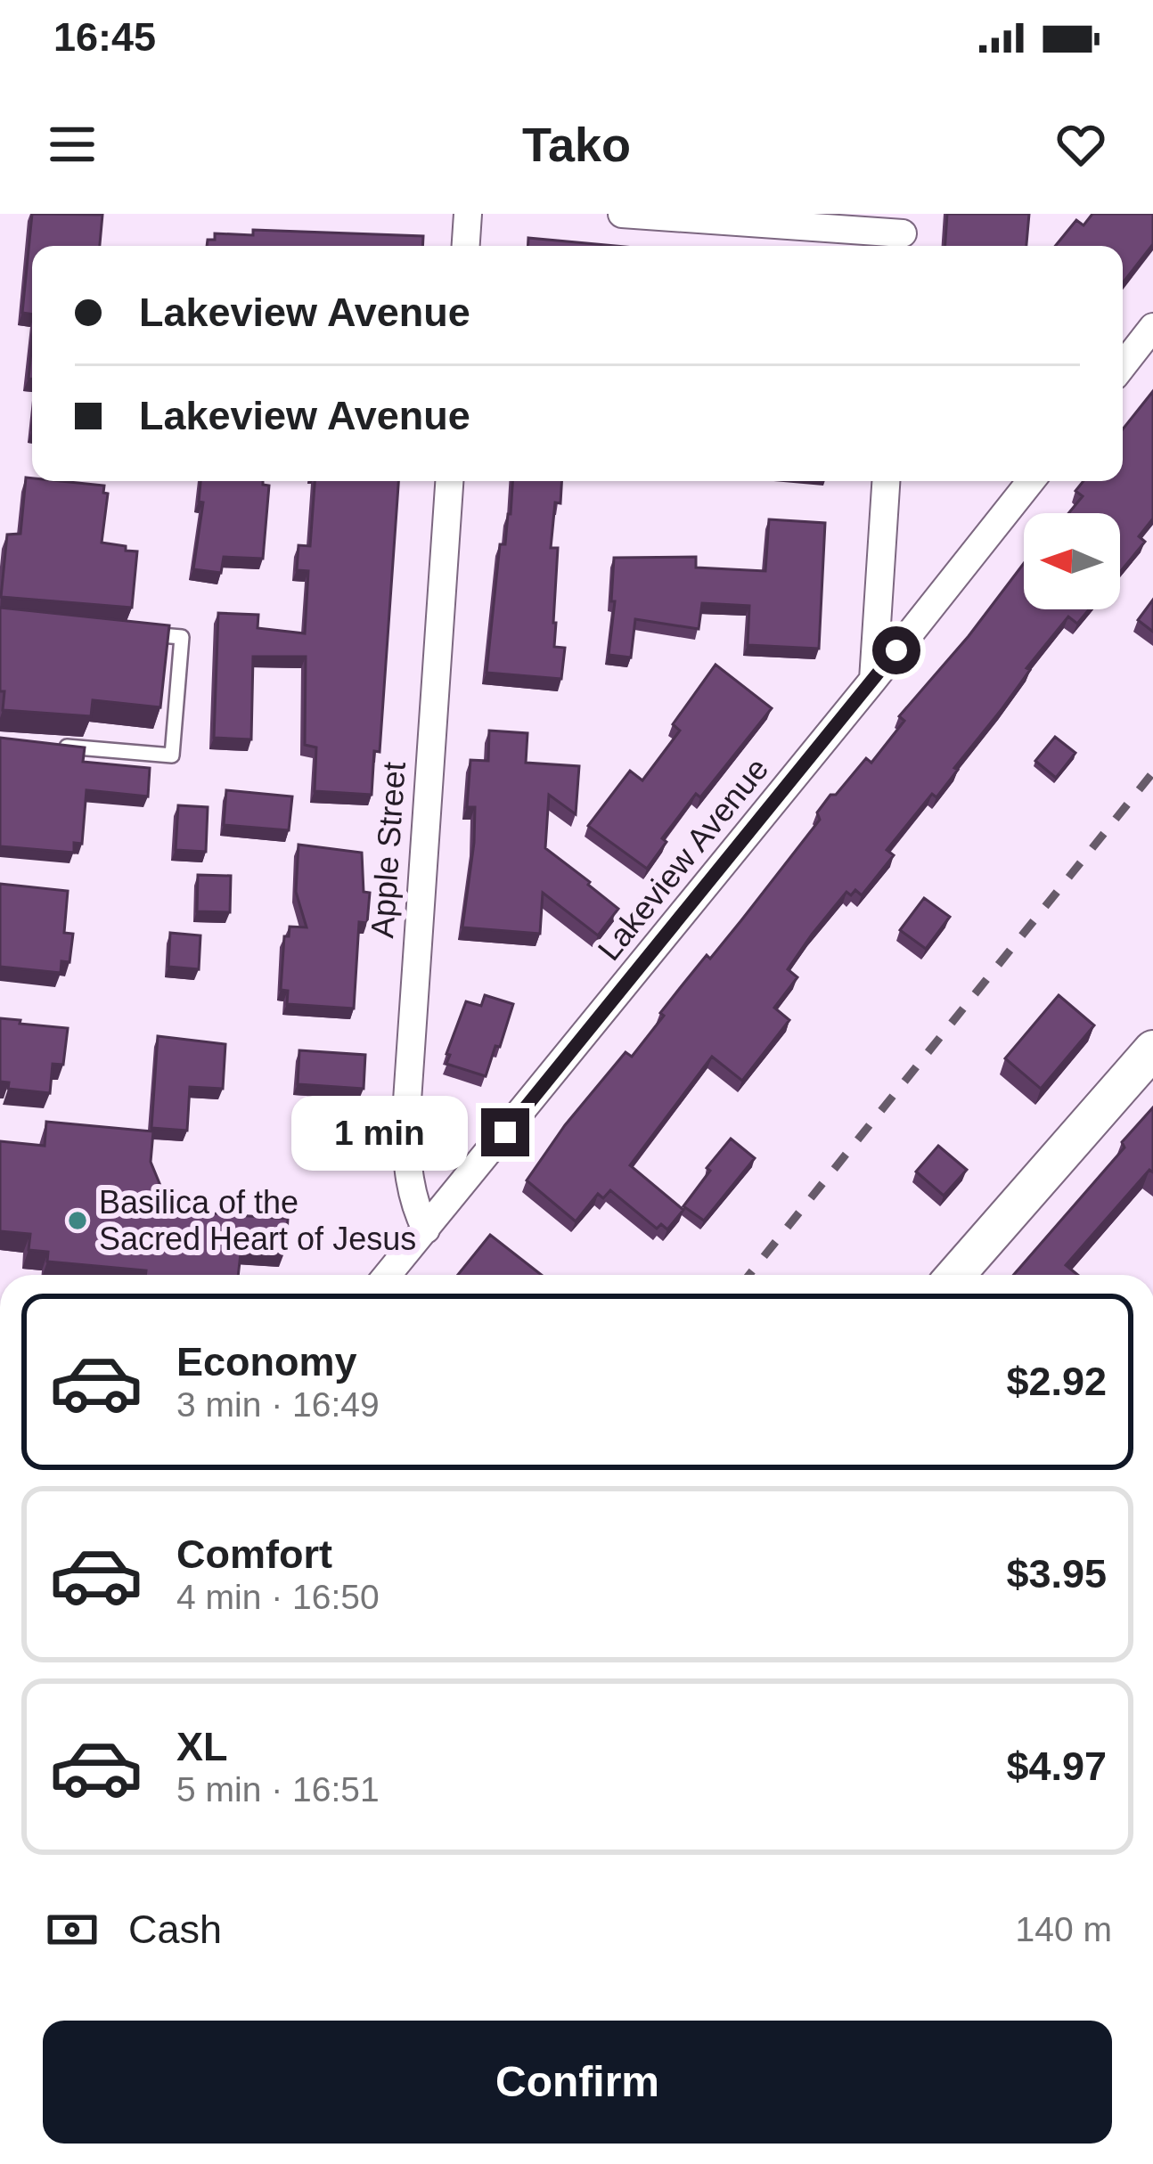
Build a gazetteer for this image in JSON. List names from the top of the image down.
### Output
{
  "streets": {
    "street": ["Apple Street", "Lakeview Avenue"]
  },
  "crossings": [
    ["Apple Street", "Lakeview Avenue"]
  ],
  "places": ["Basilica of the Sacred Heart of Jesus"],
  "north": "left",
  "page": {
    "status": "16:45",
    "header": "Tako",
    "banner": ["Lakeview Avenue", "Lakeview Avenue"],
    "bubble": "1 min",
    "list": [
      {
        "name": "Economy",
        "note": "3 min · 16:49",
        "value": "$2.92"
      },
      {
        "name": "Comfort",
        "note": "4 min · 16:50",
        "value": "$3.95"
      },
      {
        "name": "XL",
        "note": "5 min · 16:51",
        "value": "$4.97"
      }
    ],
    "pay": ["Cash", "140 m"],
    "buttons": "Confirm"
  }
}
